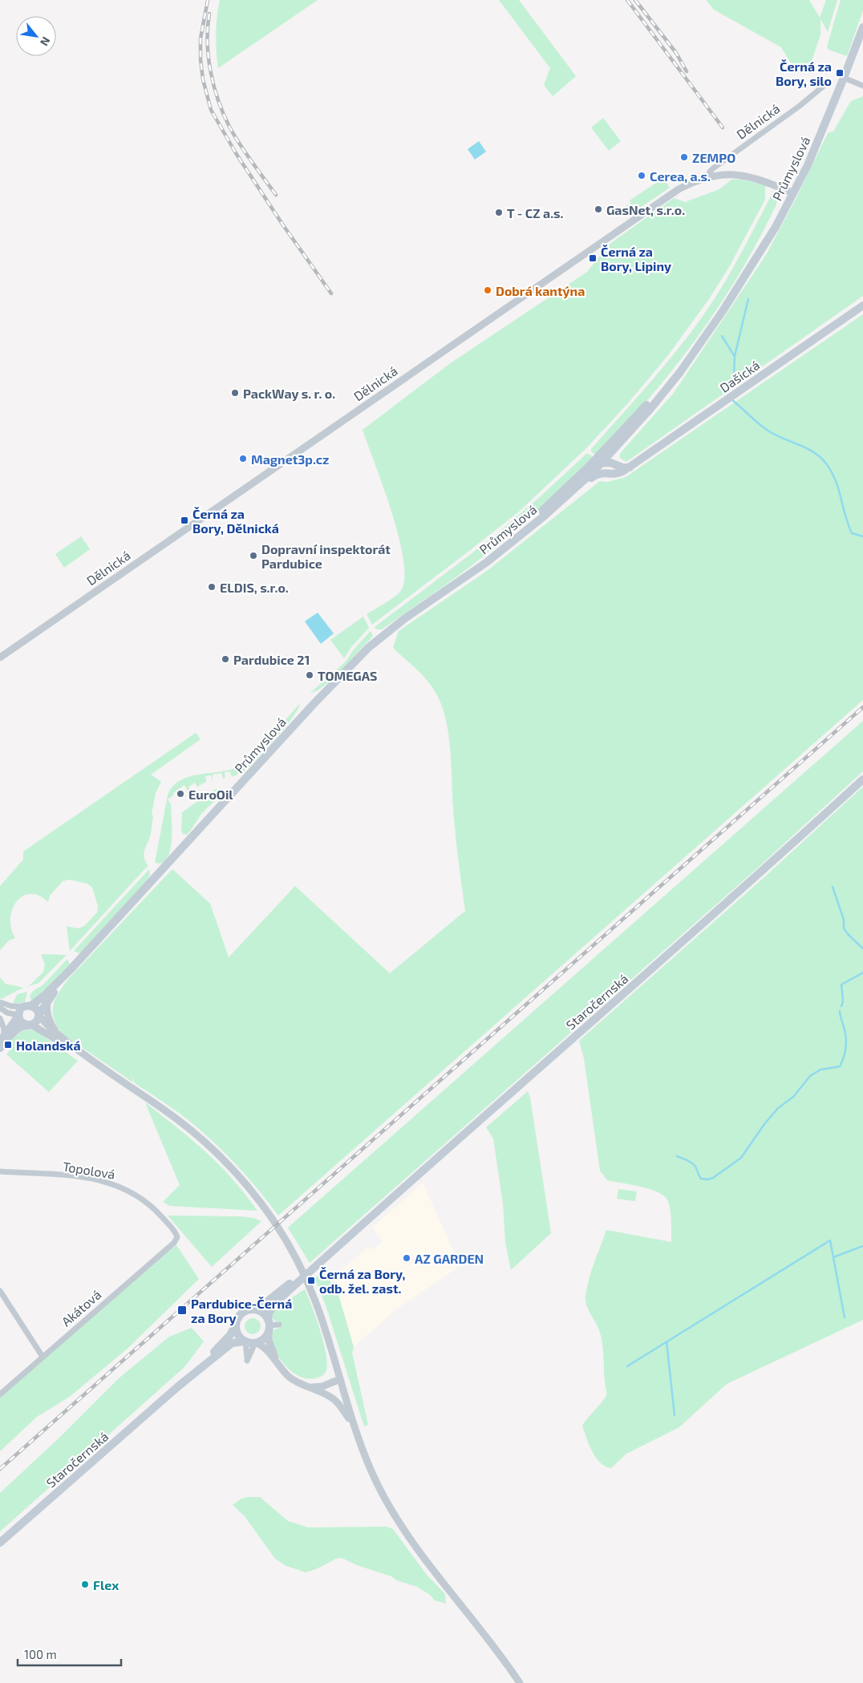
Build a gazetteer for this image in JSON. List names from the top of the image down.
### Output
{
  "streets": {
    "main road": ["Průmyslová", "Dašická", "Staročernská"],
    "street": ["Dělnická", "Topolová", "Akátová"]
  },
  "crossings": [
    ["Dělnická", "Průmyslová"],
    ["Průmyslová", "Dašická"],
    ["Topolová", "Akátová"]
  ],
  "places": {
    "transit": [
      "Černá za Bory, silo",
      "Černá za Bory, Lipiny",
      "Černá za Bory, Dělnická",
      "Holandská",
      "Černá za Bory, odb. žel. zast.",
      "Pardubice-Černá za Bory"
    ],
    "other": [
      "ZEMPO",
      "Cerea, a.s.",
      "GasNet, s.r.o.",
      "T - CZ a.s.",
      "Dobrá kantýna",
      "PackWay s. r. o.",
      "Magnet3p.cz",
      "Dopravní inspektorát Pardubice",
      "ELDIS, s.r.o.",
      "Pardubice 21",
      "TOMEGAS",
      "EuroOil",
      "AZ GARDEN",
      "Flex"
    ]
  },
  "scale_bar": "100 m",
  "north": "bottom right"
}
